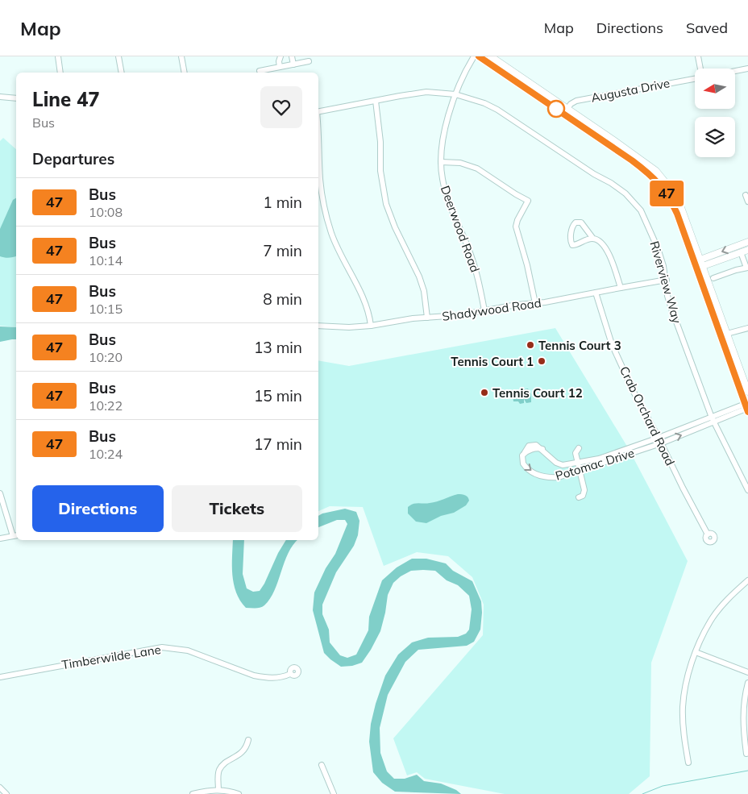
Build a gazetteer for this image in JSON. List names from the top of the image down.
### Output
{
  "streets": {
    "street": [
      "Augusta Drive",
      "Deerwood Road",
      "Riverview Way",
      "Shadywood Road",
      "Crab Orchard Road",
      "Potomac Drive",
      "Timberwilde Lane"
    ]
  },
  "crossings": [
    ["Deerwood Road", "Riverview Way"],
    ["Deerwood Road", "Shadywood Road"],
    ["Riverview Way", "Shadywood Road"],
    ["Riverview Way", "Potomac Drive"],
    ["Shadywood Road", "Crab Orchard Road"],
    ["Crab Orchard Road", "Potomac Drive"]
  ],
  "places": ["Tennis Court 3", "Tennis Court 1", "Tennis Court 12"],
  "lines": ["bus line 47"],
  "north": "left",
  "page": {
    "header": "Map",
    "nav": ["Map", "Directions", "Saved"],
    "on_map": "47",
    "heading": [
      ["Line 47", "Bus"],
      "Departures"
    ],
    "list": [
      {
        "mark": "47",
        "name": "Bus",
        "note": "10:08",
        "value": "1 min"
      },
      {
        "mark": "47",
        "name": "Bus",
        "note": "10:14",
        "value": "7 min"
      },
      {
        "mark": "47",
        "name": "Bus",
        "note": "10:15",
        "value": "8 min"
      },
      {
        "mark": "47",
        "name": "Bus",
        "note": "10:20",
        "value": "13 min"
      },
      {
        "mark": "47",
        "name": "Bus",
        "note": "10:22",
        "value": "15 min"
      },
      {
        "mark": "47",
        "name": "Bus",
        "note": "10:24",
        "value": "17 min"
      }
    ],
    "buttons": ["Directions", "Tickets"]
  }
}
